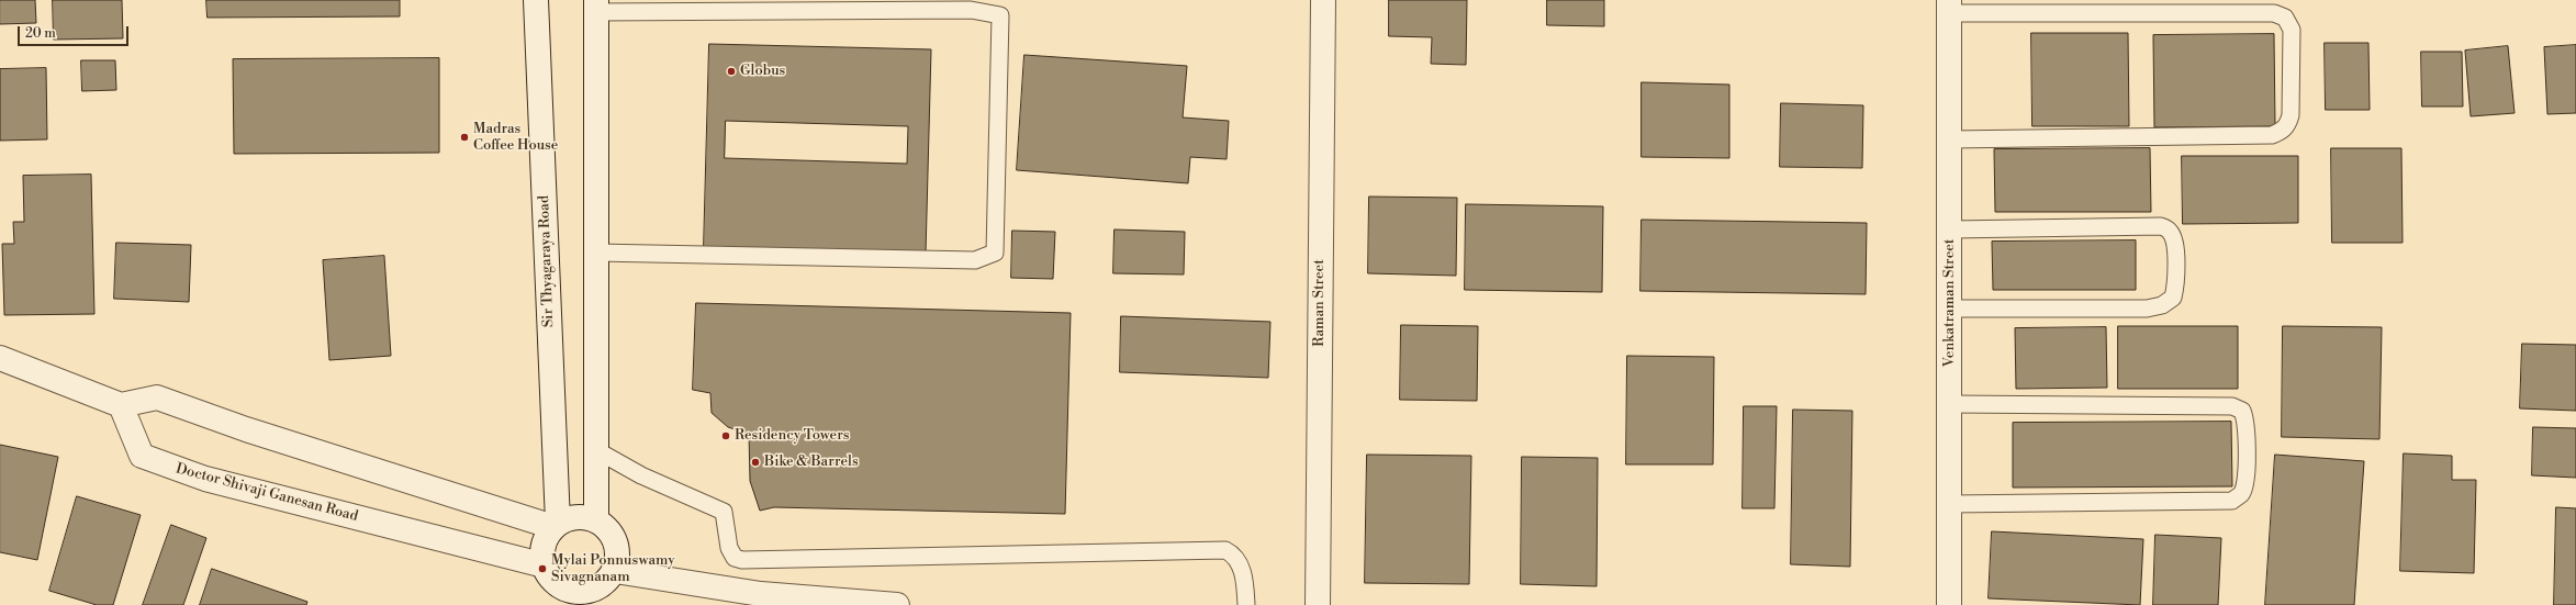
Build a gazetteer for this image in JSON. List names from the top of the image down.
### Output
{
  "streets": {
    "street": [
      "Sir Thyagaraya Road",
      "Raman Street",
      "Venkatraman Street",
      "Doctor Shivaji Ganesan Road"
    ]
  },
  "crossings": [
    ["Sir Thyagaraya Road", "Doctor Shivaji Ganesan Road"]
  ],
  "places": [
    "Globus",
    "Madras Coffee House",
    "Residency Towers",
    "Bike & Barrels",
    "Mylai Ponnuswamy Sivagnanam"
  ],
  "scale_bar": "20 m"
}
